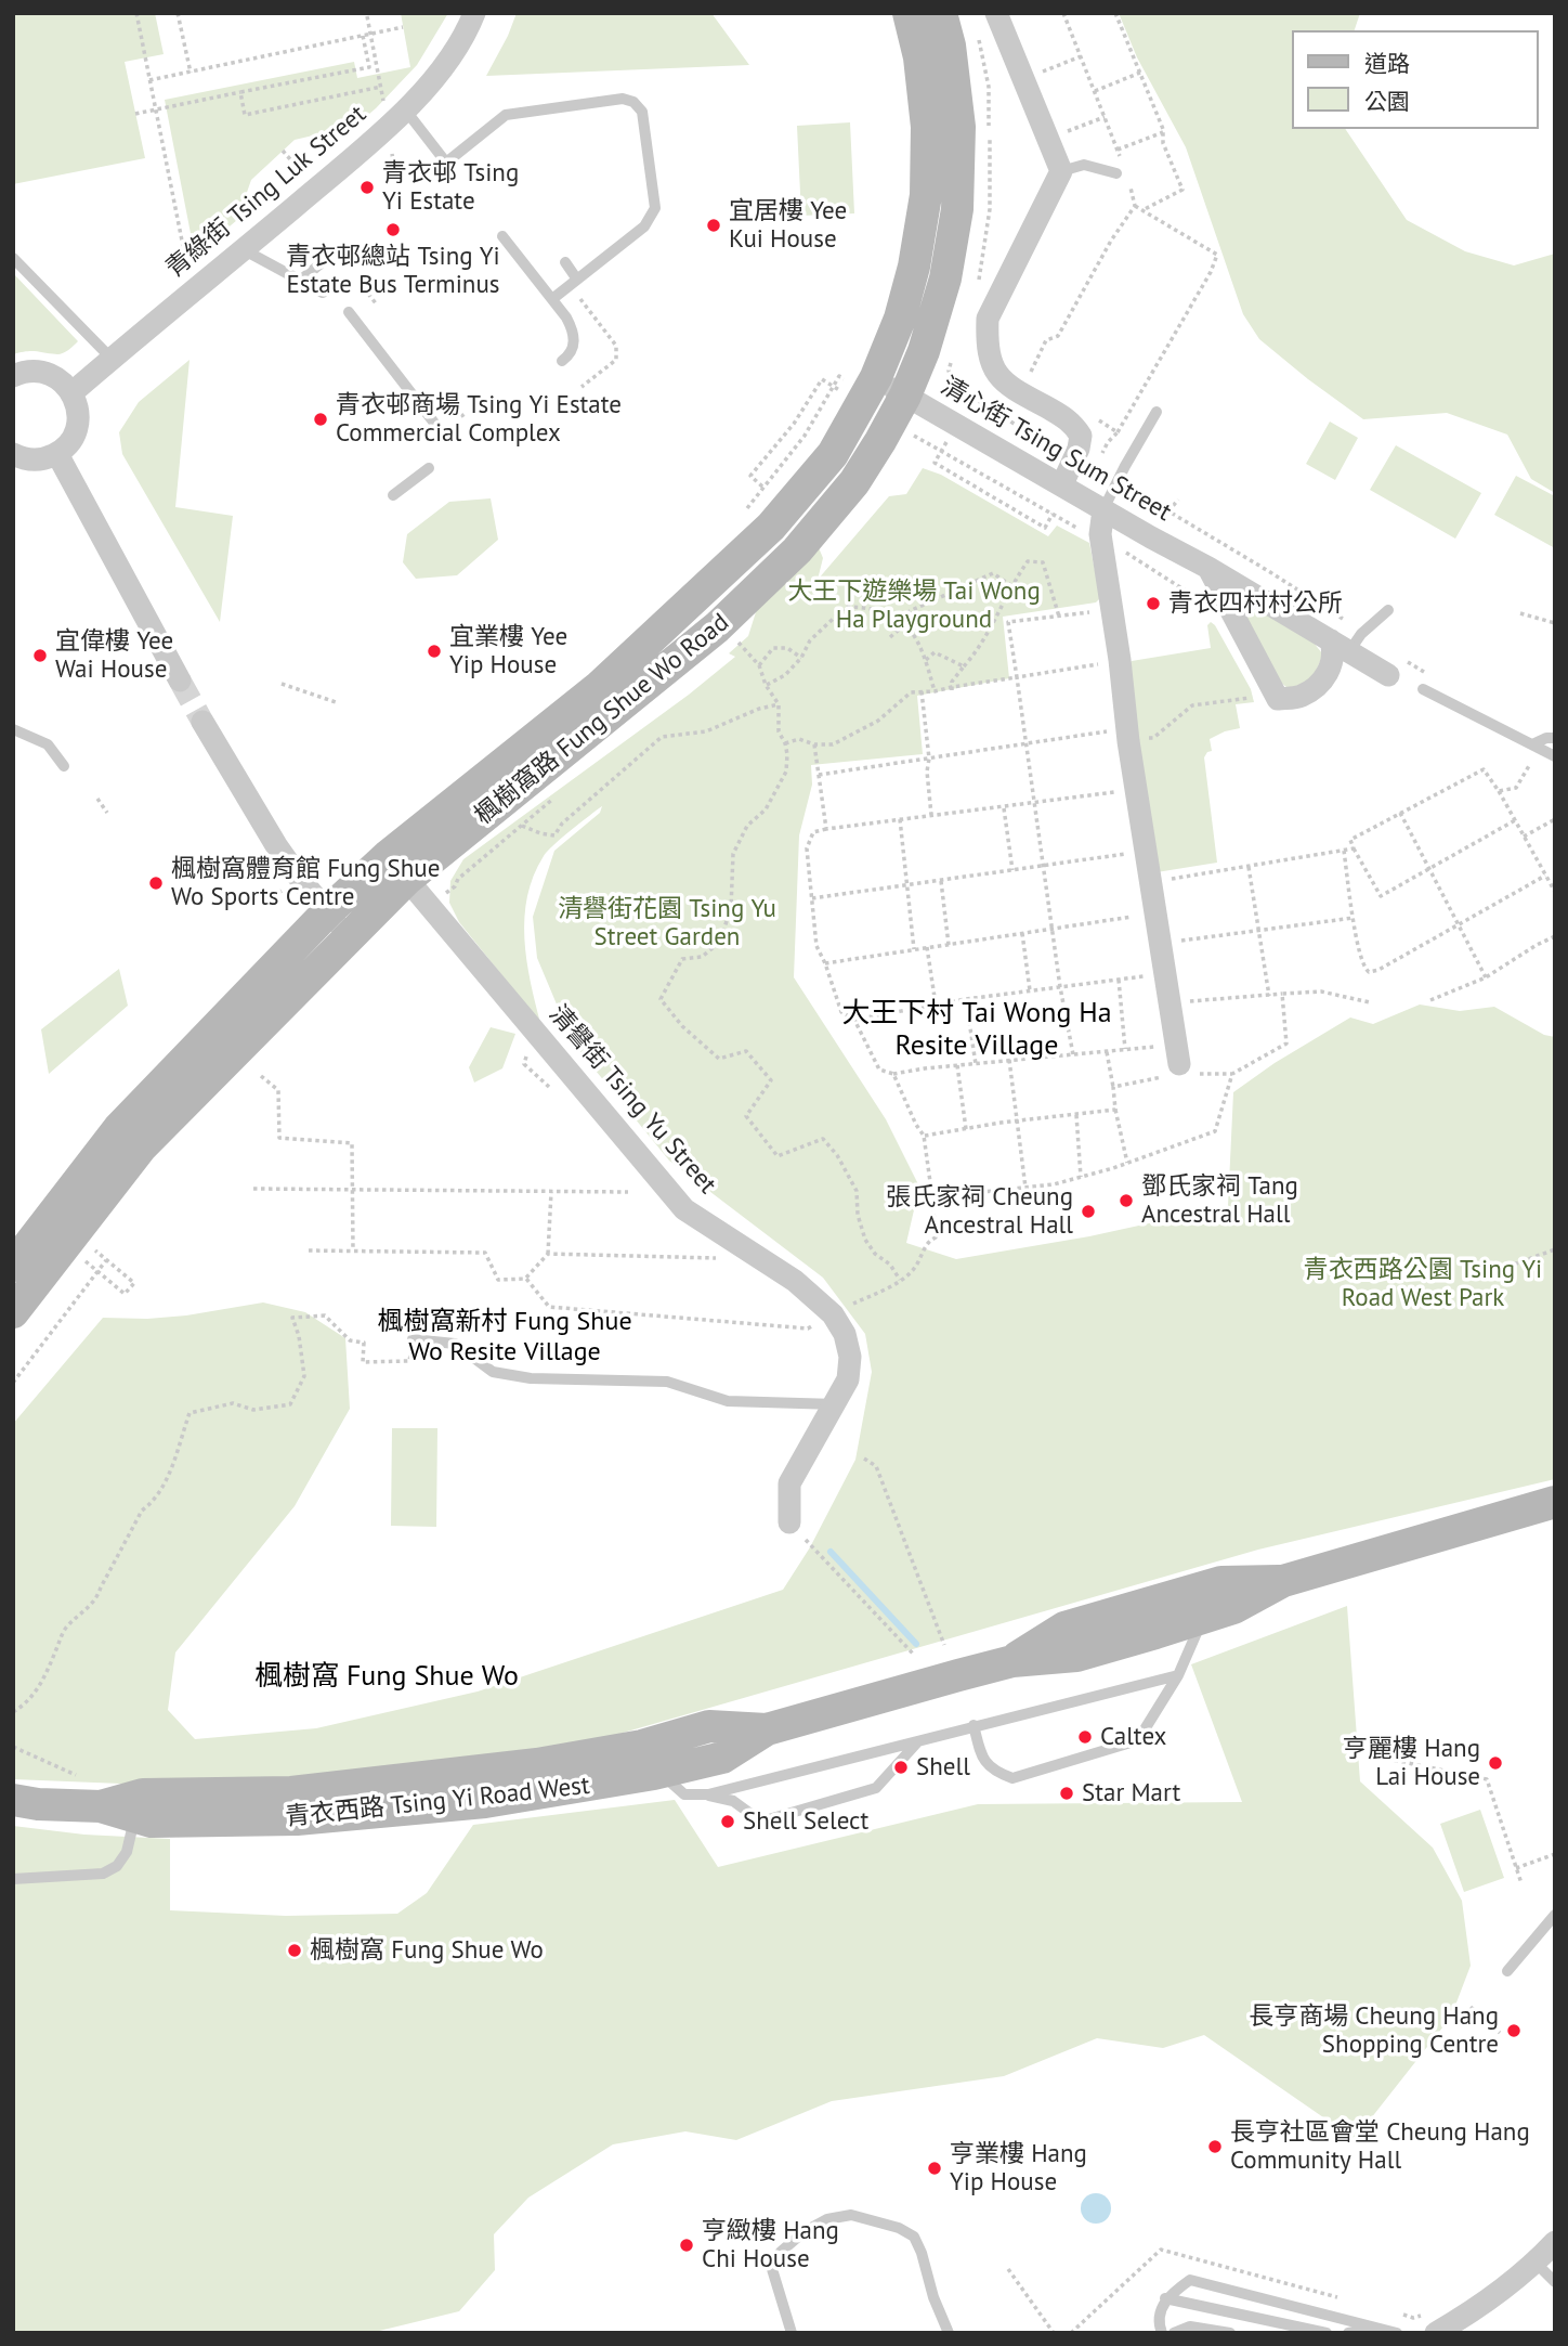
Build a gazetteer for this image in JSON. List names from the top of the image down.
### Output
{
  "streets": {
    "main road": ["楓樹窩路 Fung Shue Wo Road", "青衣西路 Tsing Yi Road West"],
    "street": ["青綠街 Tsing Luk Street", "清心街 Tsing Sum Street", "清譽街 Tsing Yu Street"]
  },
  "crossings": [
    ["清心街 Tsing Sum Street", "楓樹窩路 Fung Shue Wo Road"],
    ["楓樹窩路 Fung Shue Wo Road", "清譽街 Tsing Yu Street"]
  ],
  "districts": ["大王下村 Tai Wong Ha Resite Village", "楓樹窩新村 Fung Shue Wo Resite Village", "楓樹窩 Fung Shue Wo"],
  "parks": ["大王下遊樂場 Tai Wong Ha Playground", "清譽街花園 Tsing Yu Street Garden", "青衣西路公園 Tsing Yi Road West Park"],
  "places": [
    "青衣邨 Tsing Yi Estate",
    "宜居樓 Yee Kui House",
    "青衣邨總站 Tsing Yi Estate Bus Terminus",
    "青衣邨商場 Tsing Yi Estate Commercial Complex",
    "青衣四村村公所",
    "宜業樓 Yee Yip House",
    "宜偉樓 Yee Wai House",
    "楓樹窩體育館 Fung Shue Wo Sports Centre",
    "鄧氏家祠 Tang Ancestral Hall",
    "張氏家祠 Cheung Ancestral Hall",
    "Caltex",
    "亨麗樓 Hang Lai House",
    "Shell",
    "Star Mart",
    "Shell Select",
    "楓樹窩 Fung Shue Wo",
    "長亨商場 Cheung Hang Shopping Centre",
    "長亨社區會堂 Cheung Hang Community Hall",
    "亨業樓 Hang Yip House",
    "亨緻樓 Hang Chi House"
  ],
  "legend": ["道路", "公園"]
}
